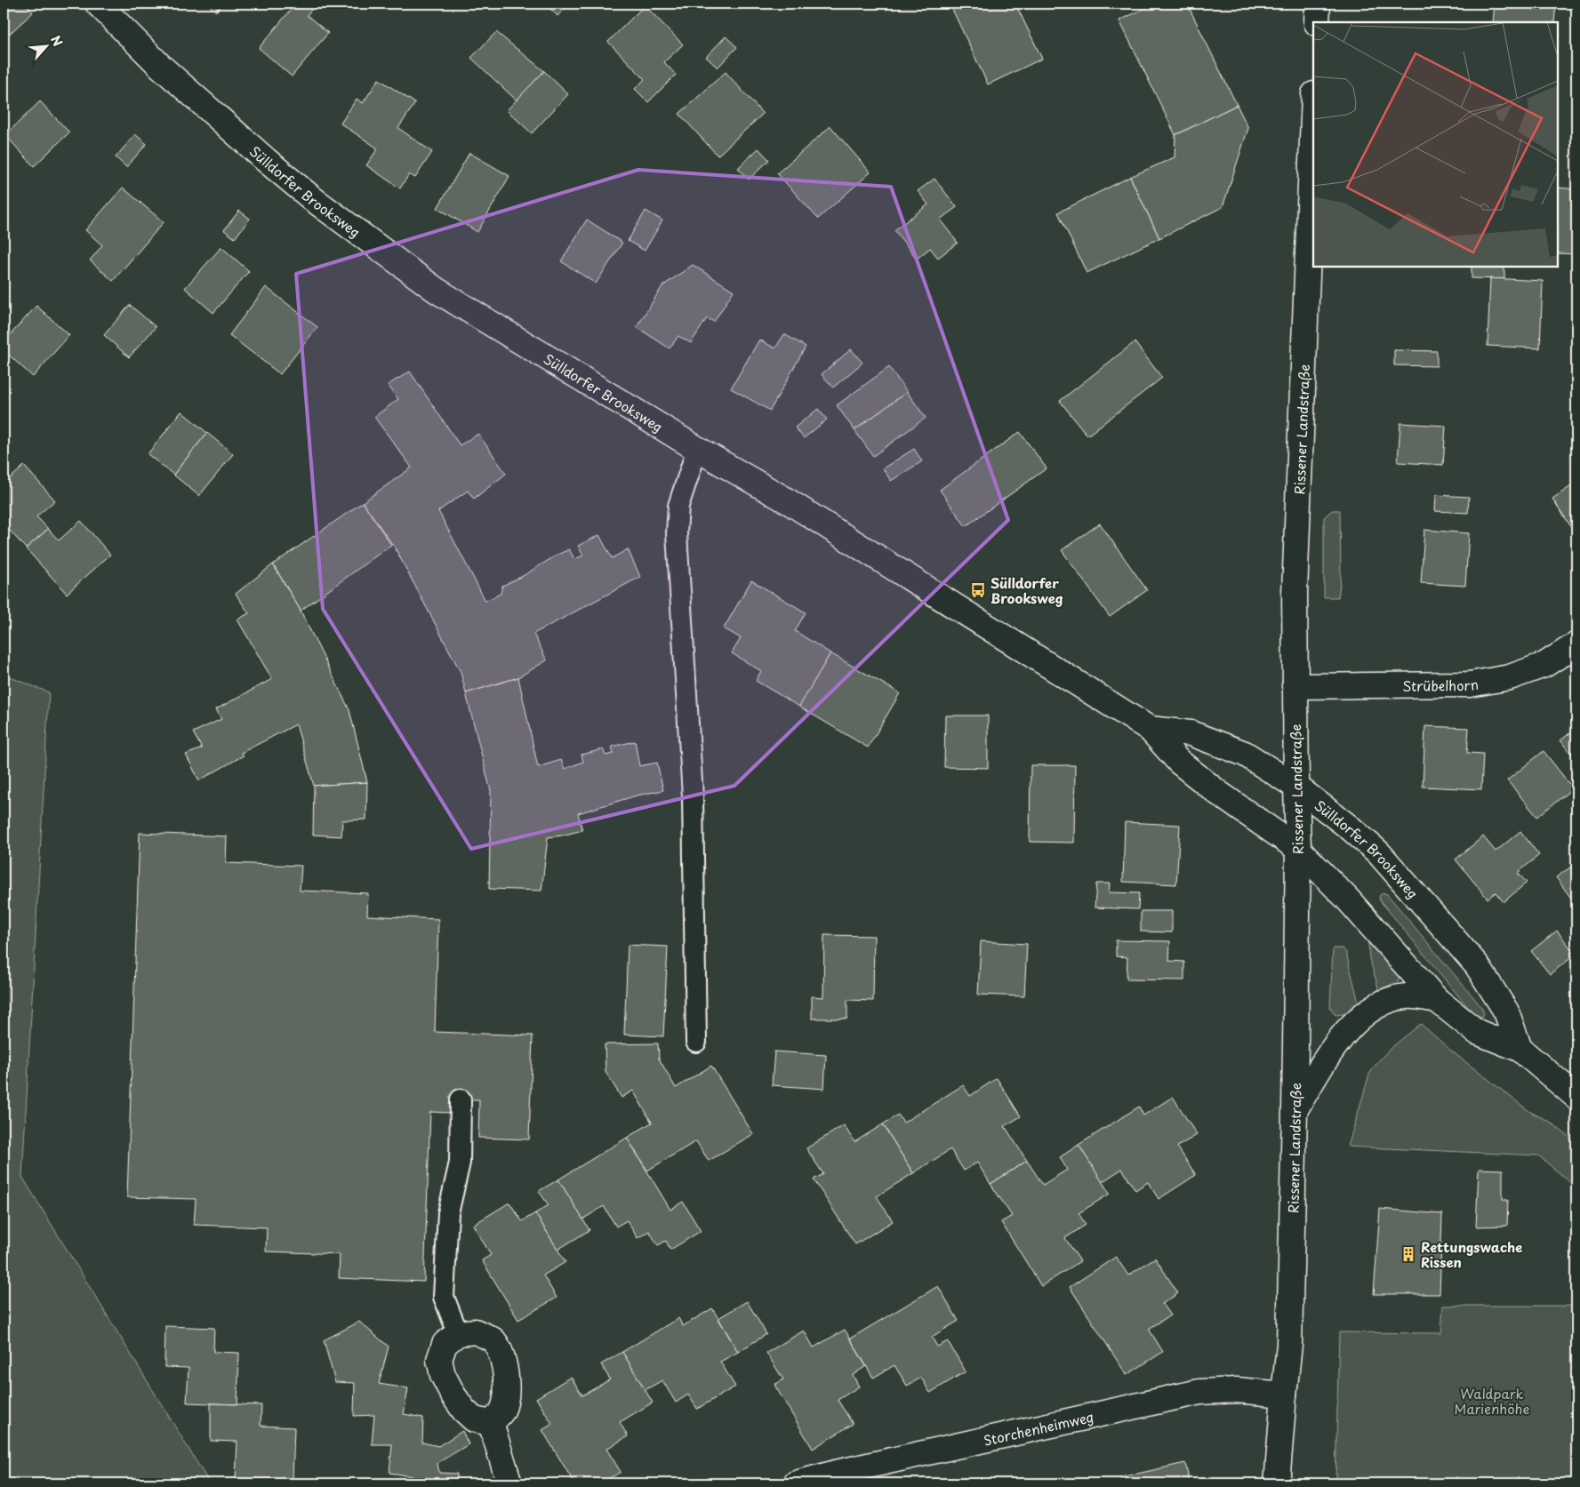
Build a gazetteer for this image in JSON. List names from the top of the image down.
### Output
{
  "streets": {
    "street": [
      "Sülldorfer Brooksweg",
      "Rissener Landstraße",
      "Strübelhorn",
      "Storchenheimweg"
    ]
  },
  "crossings": [
    ["Sülldorfer Brooksweg", "Rissener Landstraße"],
    ["Rissener Landstraße", "Strübelhorn"],
    ["Rissener Landstraße", "Storchenheimweg"]
  ],
  "parks": ["Waldpark Marienhöhe"],
  "places": {
    "bus stop": ["Sülldorfer Brooksweg"],
    "building": ["Rettungswache Rissen"]
  },
  "north": "top right"
}
